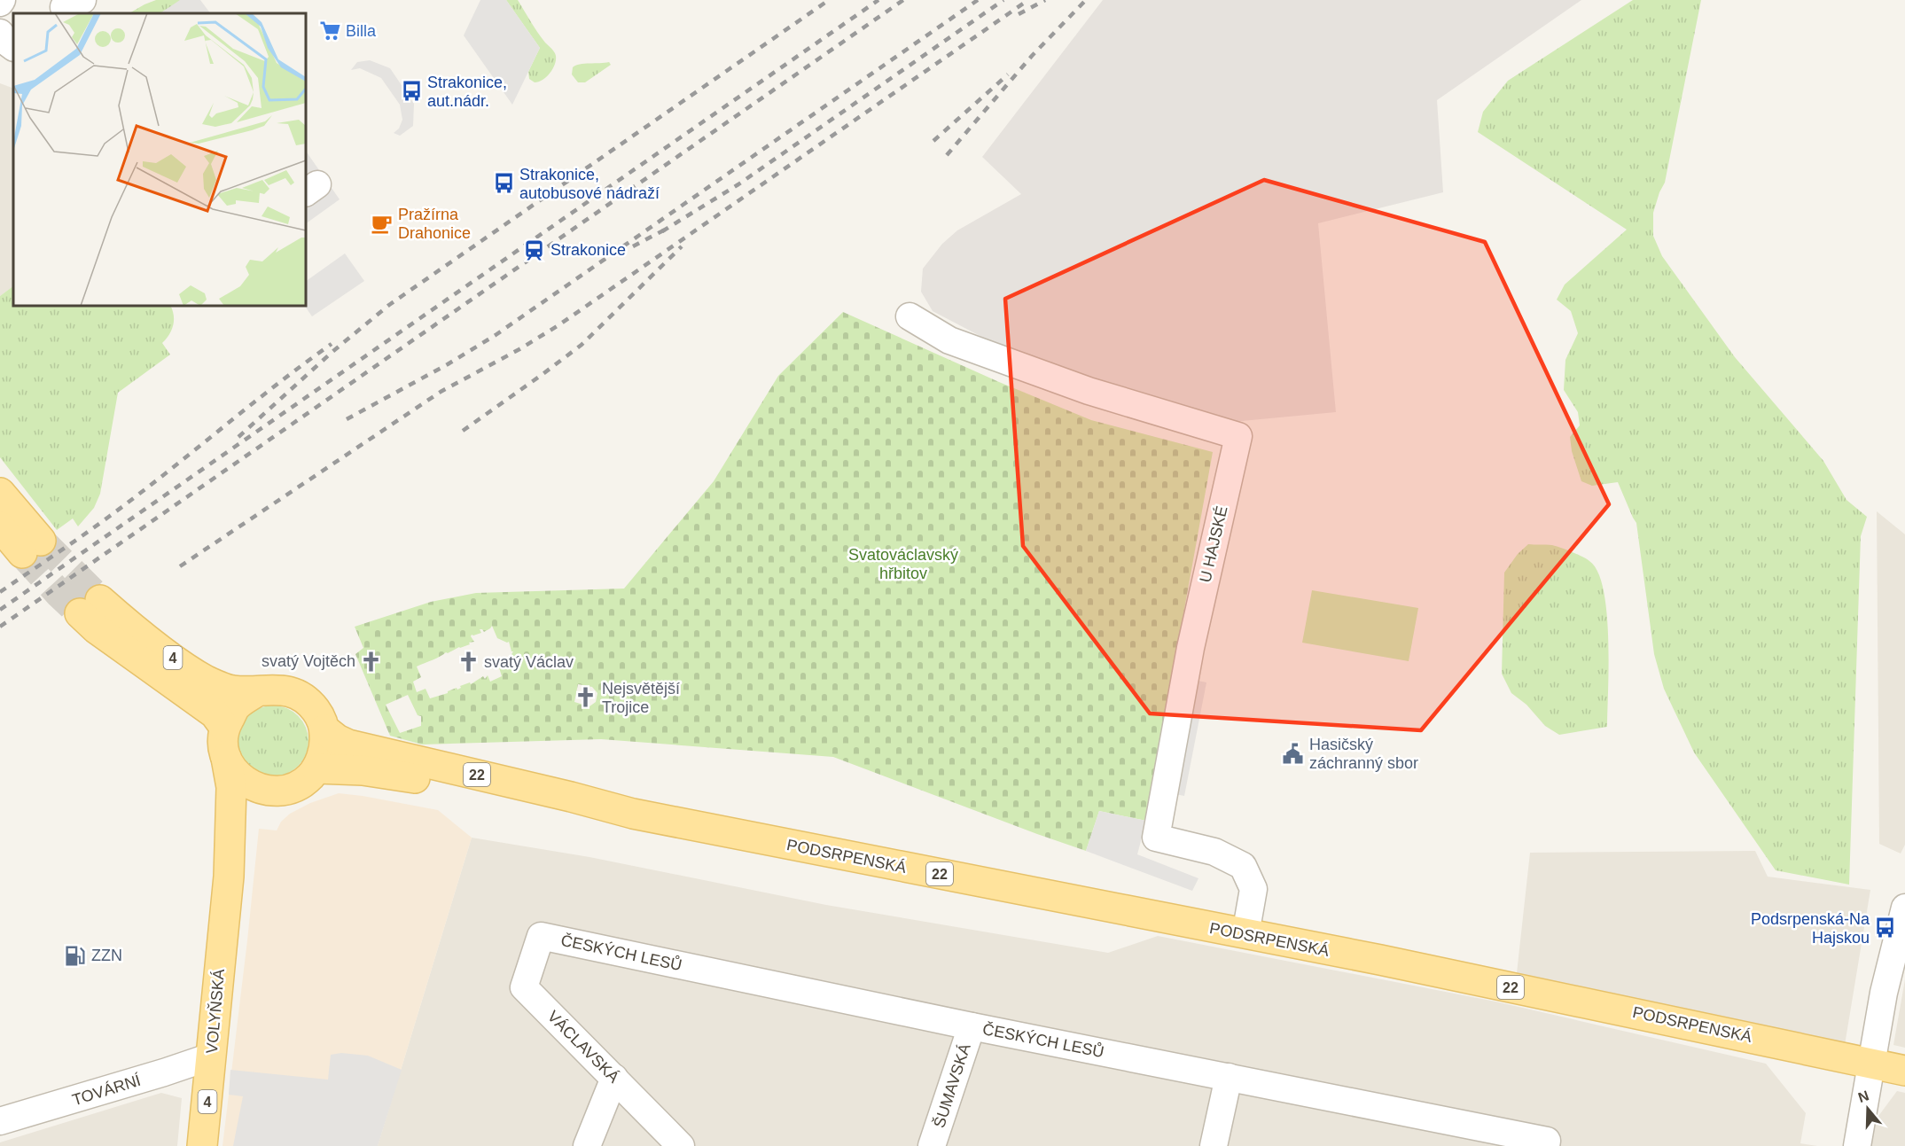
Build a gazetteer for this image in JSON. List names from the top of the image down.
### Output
{
  "streets": {
    "main road": [
      "4",
      "22",
      "PODSRPENSKÁ",
      "VOLYŇSKÁ"
    ],
    "street": [
      "U HAJSKÉ",
      "ČESKÝCH LESŮ",
      "VÁCLAVSKÁ",
      "ŠUMAVSKÁ",
      "TOVÁRNÍ"
    ]
  },
  "crossings": [
    ["U HAJSKÉ", "PODSRPENSKÁ"],
    ["4", "PODSRPENSKÁ"],
    ["4", "VOLYŇSKÁ"],
    ["PODSRPENSKÁ", "VOLYŇSKÁ"],
    ["ČESKÝCH LESŮ", "VÁCLAVSKÁ"],
    ["ČESKÝCH LESŮ", "ŠUMAVSKÁ"],
    ["VOLYŇSKÁ", "TOVÁRNÍ"]
  ],
  "parks": ["Svatováclavský hřbitov"],
  "places": {
    "supermarket": ["Billa"],
    "bus stop": ["Strakonice, aut.nádr.", "Strakonice, autobusové nádraží", "Podsrpenská-Na Hajskou"],
    "cafe": ["Pražírna Drahonice"],
    "station": ["Strakonice"],
    "church": ["svatý Vojtěch", "svatý Václav", "Nejsvětější Trojice"],
    "public building": ["Hasičský záchranný sbor"],
    "fuel station": ["ZZN"]
  },
  "north": "top"
}
